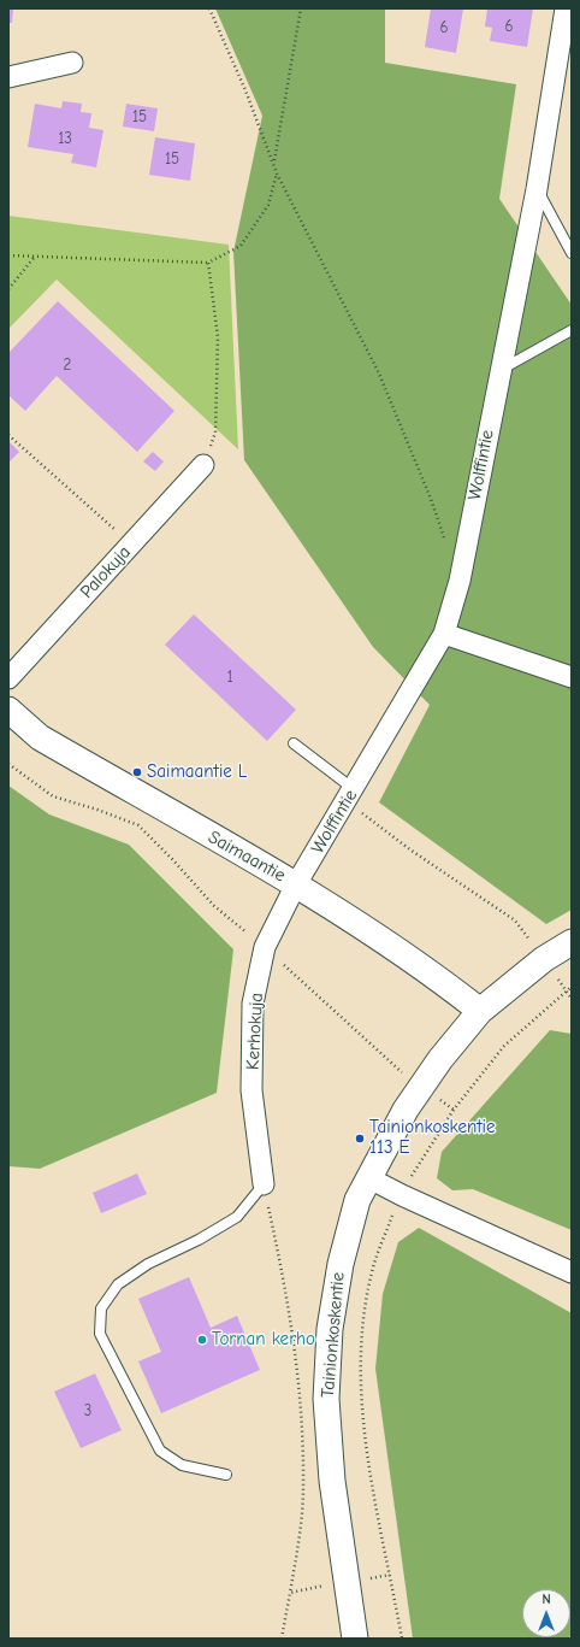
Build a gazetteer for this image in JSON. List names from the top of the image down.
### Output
{
  "streets": {
    "street": [
      "Wolffintie",
      "Palokuja",
      "Saimaantie",
      "Kerhokuja",
      "Tainionkoskentie"
    ]
  },
  "crossings": [
    ["Wolffintie", "Saimaantie"],
    ["Wolffintie", "Kerhokuja"],
    ["Saimaantie", "Kerhokuja"],
    ["Saimaantie", "Tainionkoskentie"]
  ],
  "places": ["Saimaantie L", "Tainionkoskentie 113 E", "Tornan kerho"],
  "house_numbers": [
    "6",
    "6",
    "15",
    "13",
    "15",
    "2",
    "1",
    "3"
  ],
  "north": "top"
}
